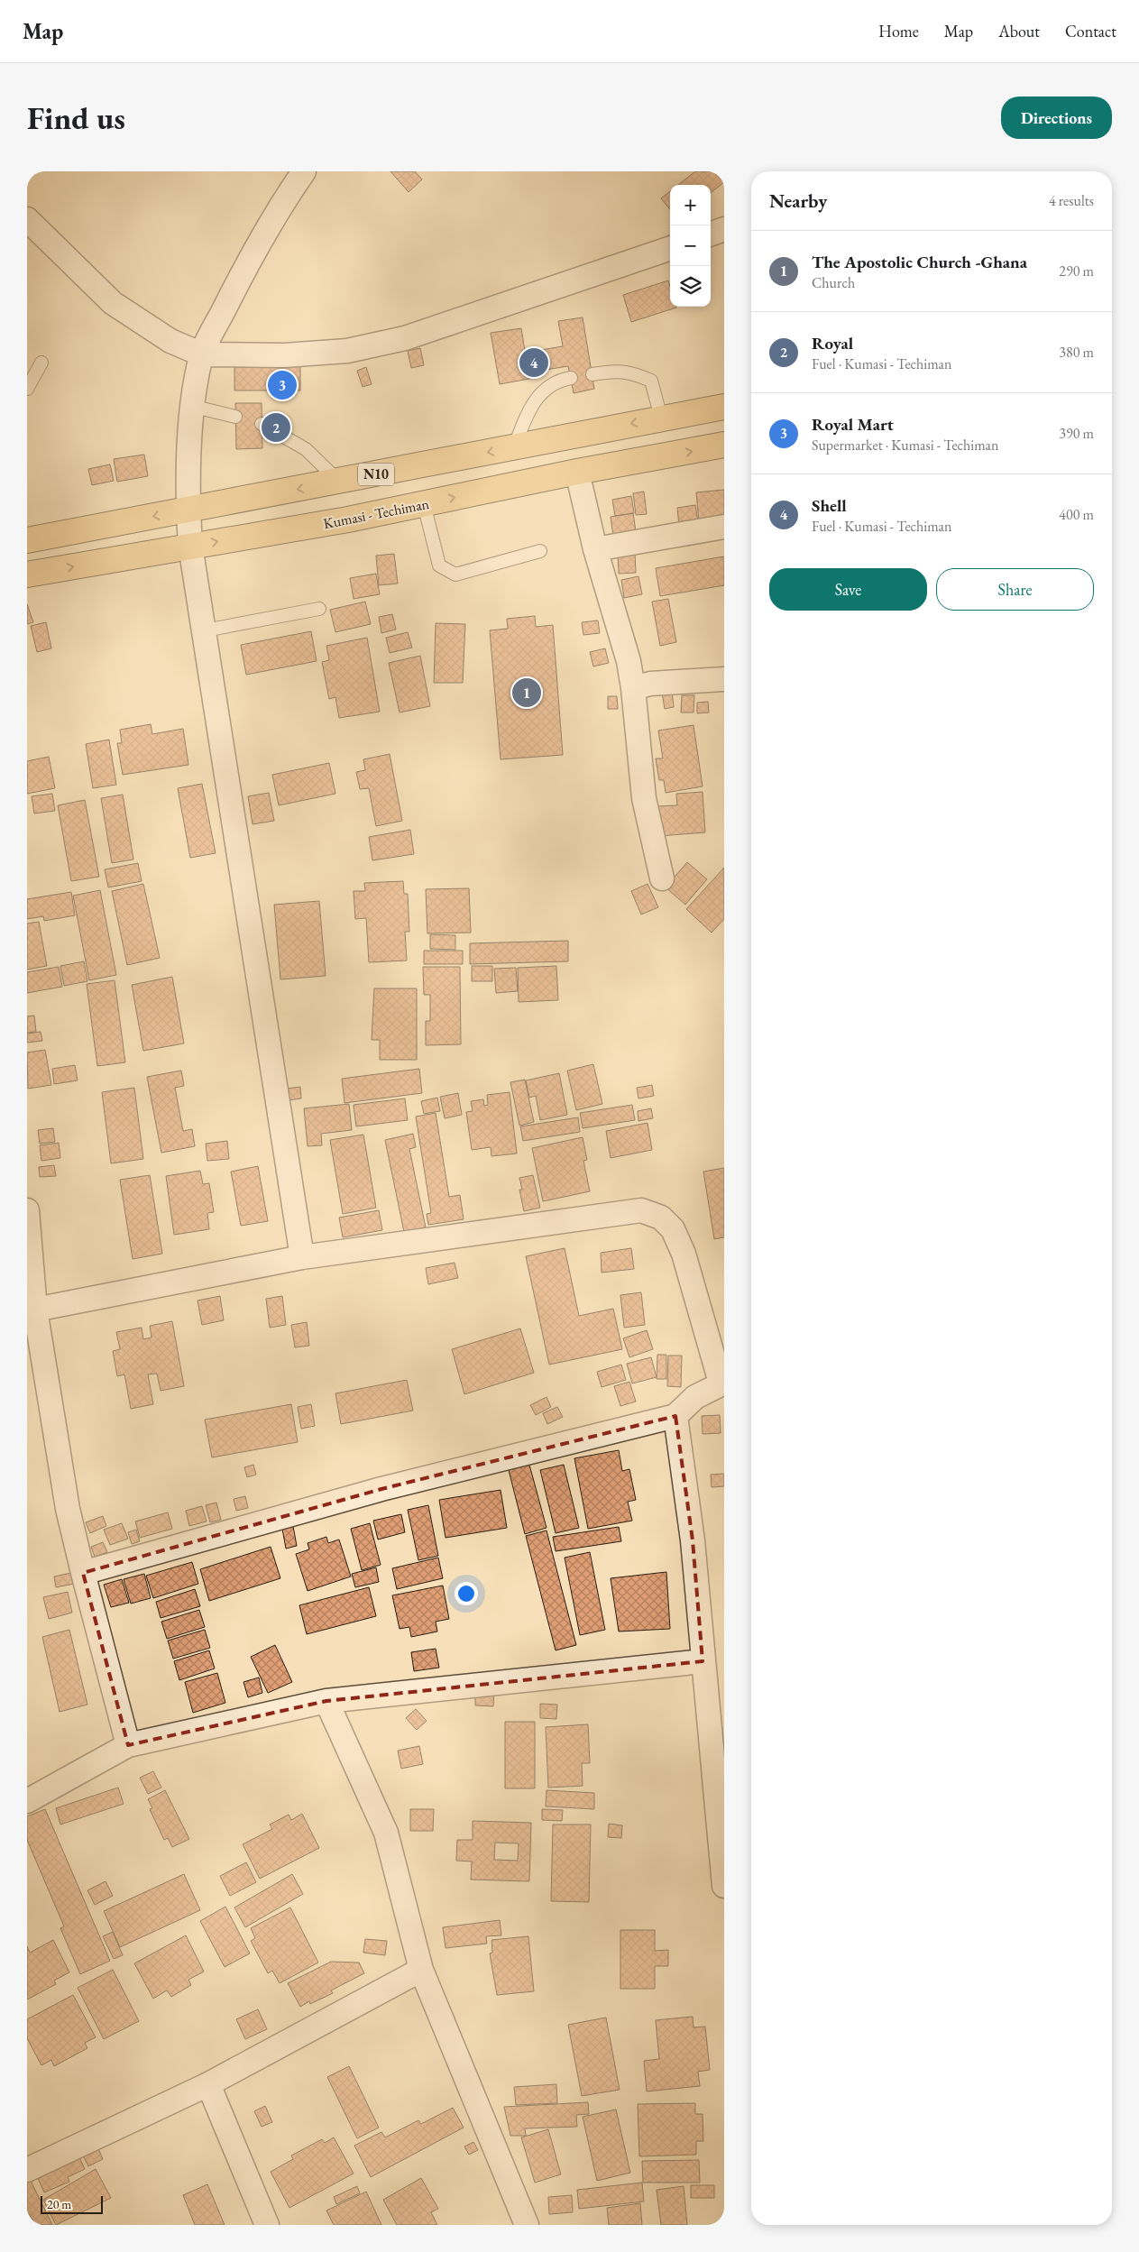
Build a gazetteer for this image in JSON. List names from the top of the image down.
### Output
{
  "streets": {
    "highway": ["N10", "Kumasi - Techiman"]
  },
  "scale_bar": "20 m",
  "page": {
    "header": "Map",
    "nav": [
      "Home",
      "Map",
      "About",
      "Contact"
    ],
    "buttons": [
      "Directions",
      ["Save", "Share"]
    ],
    "title": "Find us",
    "heading": ["Nearby", "4 results"],
    "map_buttons": ["+", "−"],
    "list": [
      {
        "mark": "1",
        "name": "The Apostolic Church -Ghana",
        "note": "Church",
        "value": "290 m"
      },
      {
        "mark": "2",
        "name": "Royal",
        "note": "Fuel · Kumasi - Techiman",
        "value": "380 m"
      },
      {
        "mark": "3",
        "name": "Royal Mart",
        "note": "Supermarket · Kumasi - Techiman",
        "value": "390 m"
      },
      {
        "mark": "4",
        "name": "Shell",
        "note": "Fuel · Kumasi - Techiman",
        "value": "400 m"
      }
    ],
    "pins": [
      "4",
      "3",
      "2",
      "1"
    ],
    "scale": "20 m"
  }
}
